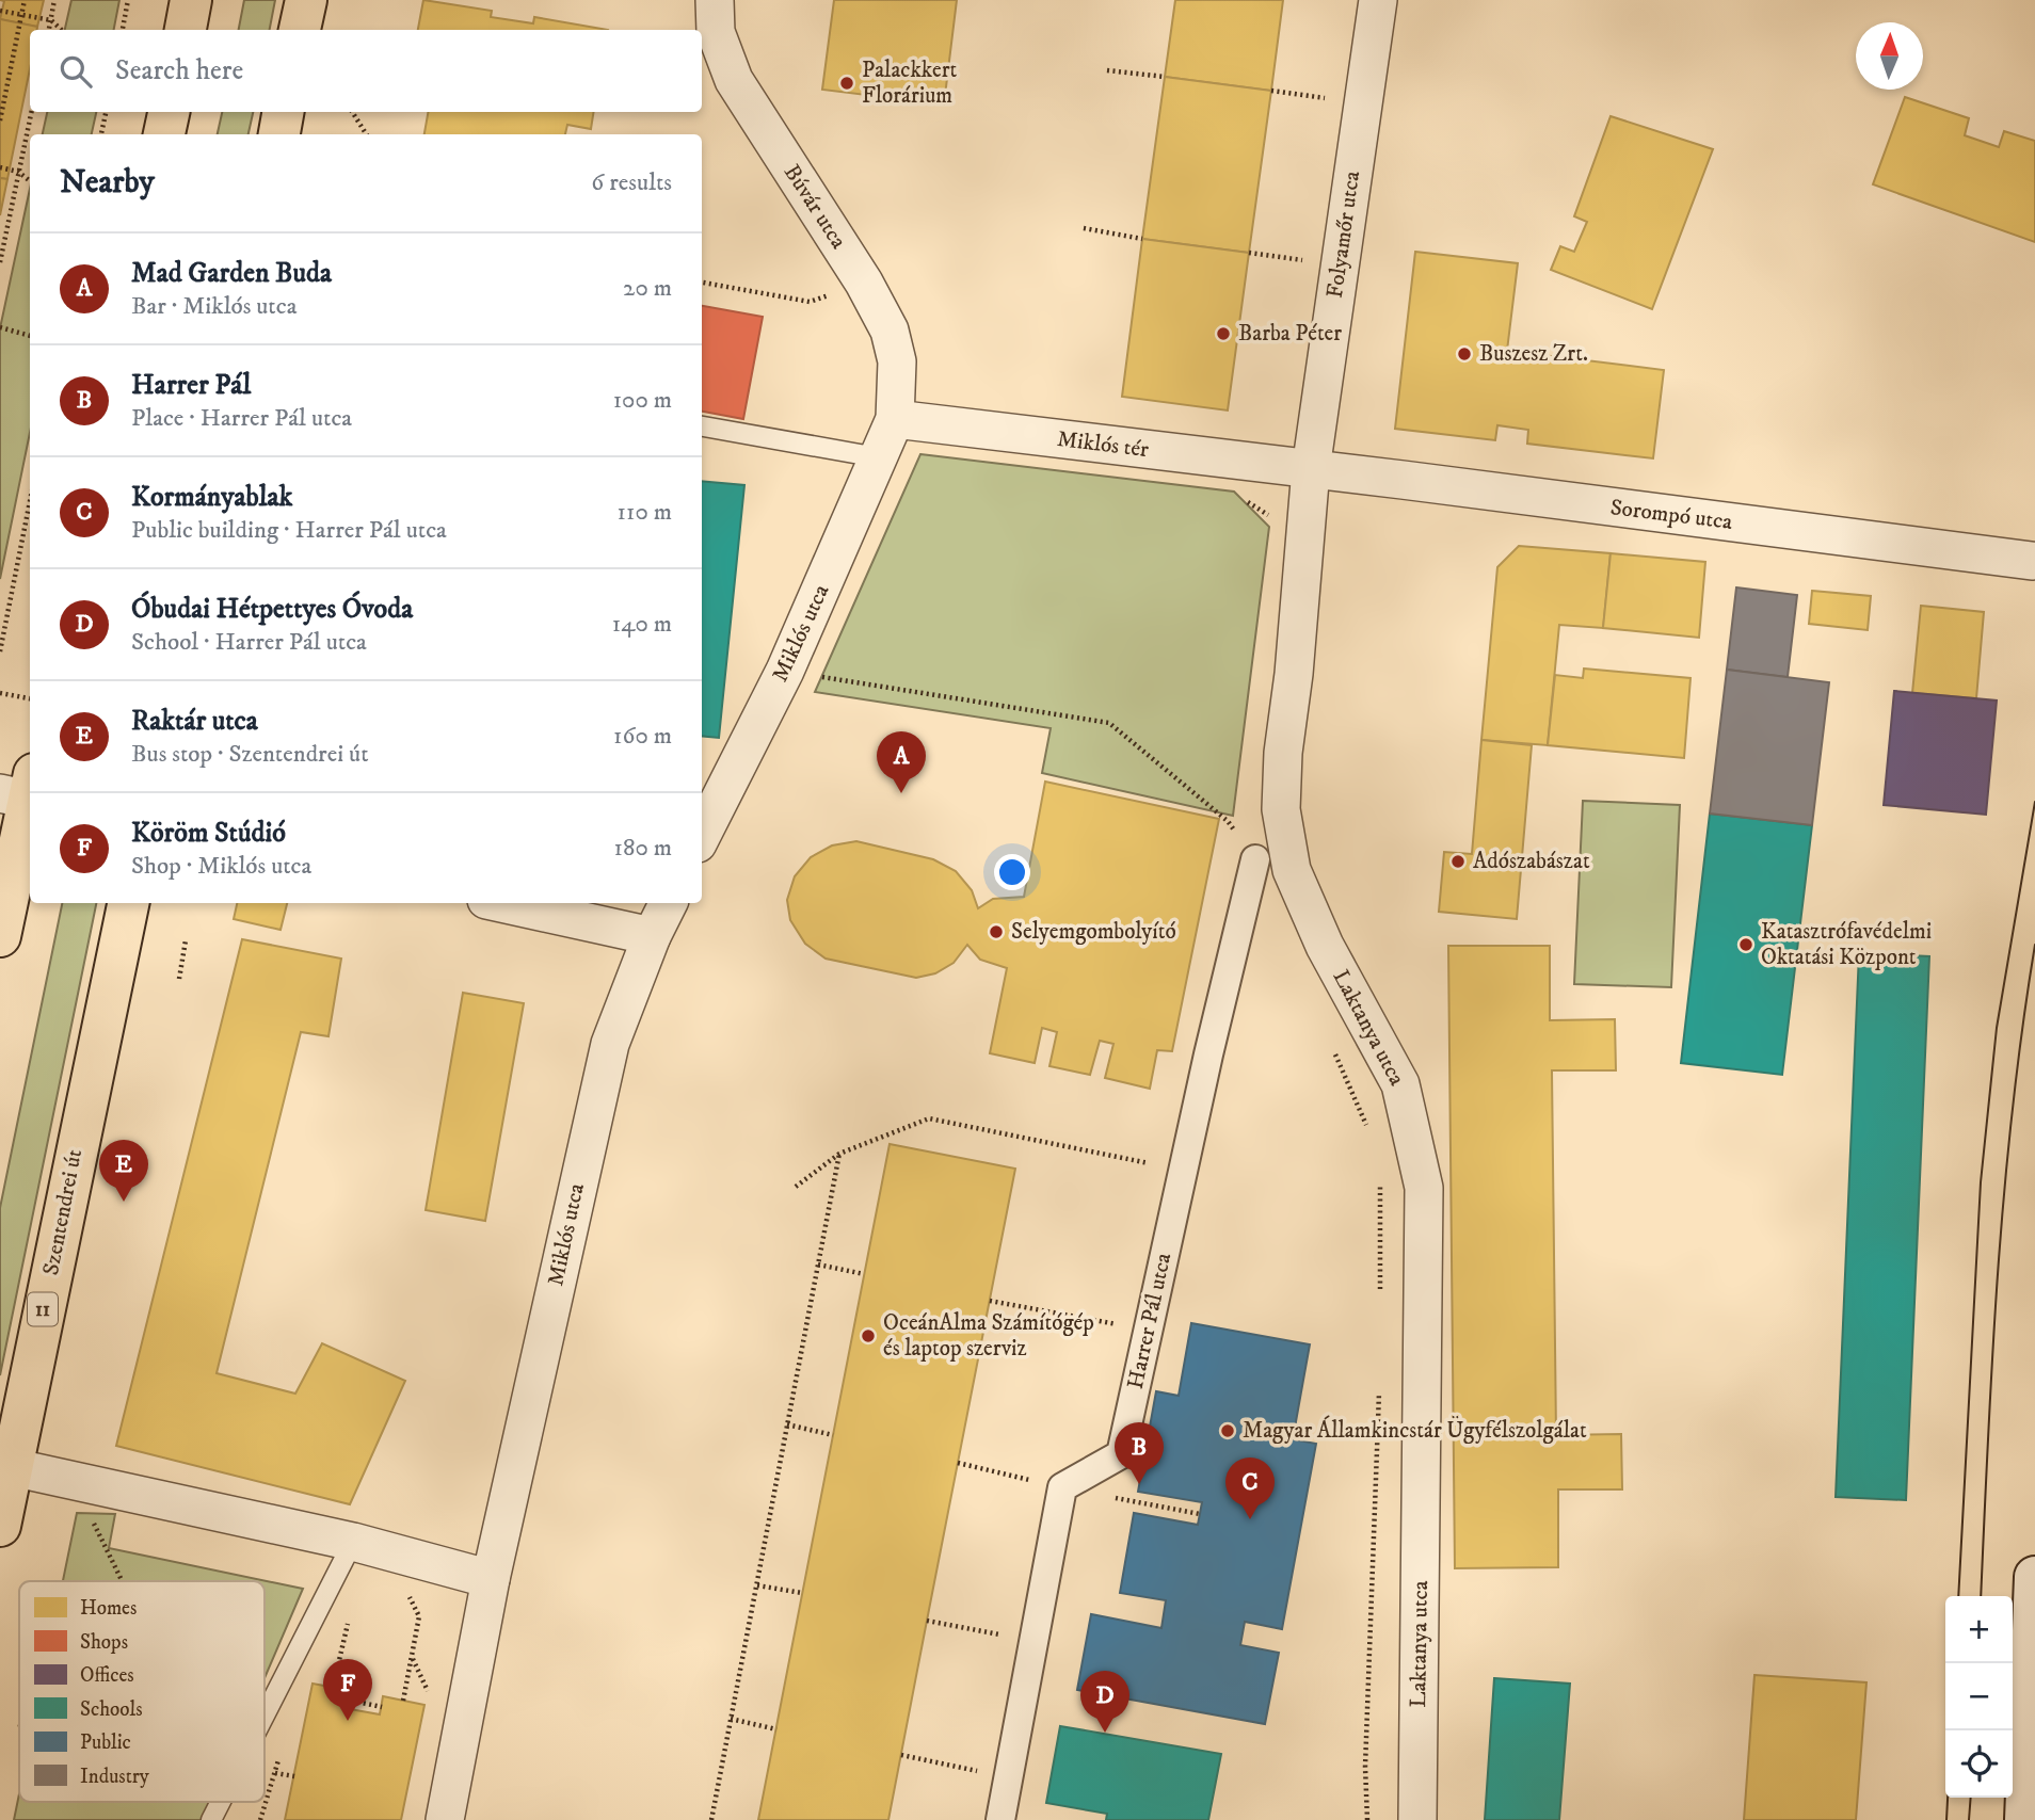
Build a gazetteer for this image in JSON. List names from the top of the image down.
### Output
{
  "streets": {
    "main road": ["Szentendrei út", "11"],
    "street": [
      "Búvár utca",
      "Folyamőr utca",
      "Miklós tér",
      "Sorompó utca",
      "Miklós utca",
      "Laktanya utca",
      "Harrer Pál utca"
    ]
  },
  "crossings": [
    ["Búvár utca", "Miklós tér"],
    ["Búvár utca", "Miklós utca"],
    ["Folyamőr utca", "Miklós tér"],
    ["Folyamőr utca", "Sorompó utca"],
    ["Folyamőr utca", "Laktanya utca"],
    ["Miklós tér", "Sorompó utca"],
    ["Miklós tér", "Miklós utca"],
    ["Miklós tér", "Laktanya utca"],
    ["Sorompó utca", "Laktanya utca"]
  ],
  "places": [
    "Palackkert Florárium",
    "Barba Péter",
    "Buszesz Zrt.",
    "Adószabászat",
    "Selyemgombolyító",
    "Katasztrófavédelmi Oktatási Központ",
    "OceánAlma Számítógép és laptop szerviz",
    "Magyar Államkincstár Ügyfélszolgálat"
  ],
  "legend": [
    "Homes",
    "Shops",
    "Offices",
    "Schools",
    "Public",
    "Industry"
  ],
  "north": "top",
  "page": {
    "search": "Search here",
    "heading": ["Nearby", "6 results"],
    "list": [
      {
        "mark": "A",
        "name": "Mad Garden Buda",
        "note": "Bar · Miklós utca",
        "value": "20 m"
      },
      {
        "mark": "B",
        "name": "Harrer Pál",
        "note": "Place · Harrer Pál utca",
        "value": "100 m"
      },
      {
        "mark": "C",
        "name": "Kormányablak",
        "note": "Public building · Harrer Pál utca",
        "value": "110 m"
      },
      {
        "mark": "D",
        "name": "Óbudai Hétpettyes Óvoda",
        "note": "School · Harrer Pál utca",
        "value": "140 m"
      },
      {
        "mark": "E",
        "name": "Raktár utca",
        "note": "Bus stop · Szentendrei út",
        "value": "160 m"
      },
      {
        "mark": "F",
        "name": "Köröm Stúdió",
        "note": "Shop · Miklós utca",
        "value": "180 m"
      }
    ],
    "pins": [
      "A",
      "E",
      "B",
      "C",
      "F",
      "D"
    ],
    "map_buttons": ["+", "−"]
  }
}
